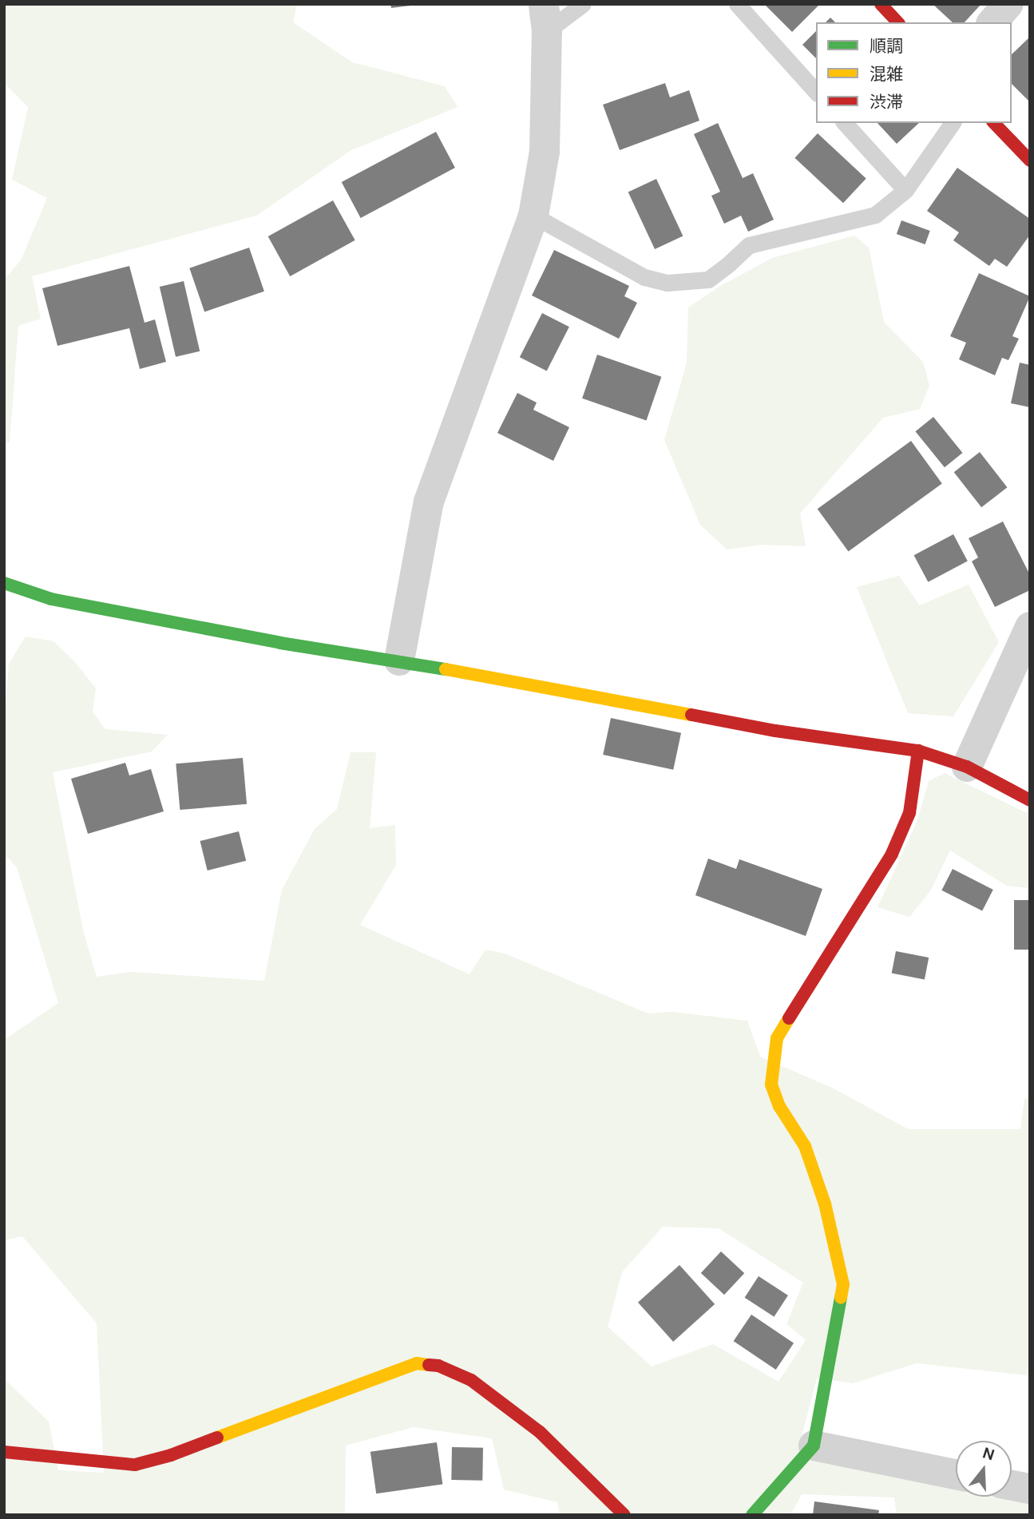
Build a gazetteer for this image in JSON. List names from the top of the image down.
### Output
{
  "legend": ["順調", "混雑", "渋滞"],
  "north": "top"
}
